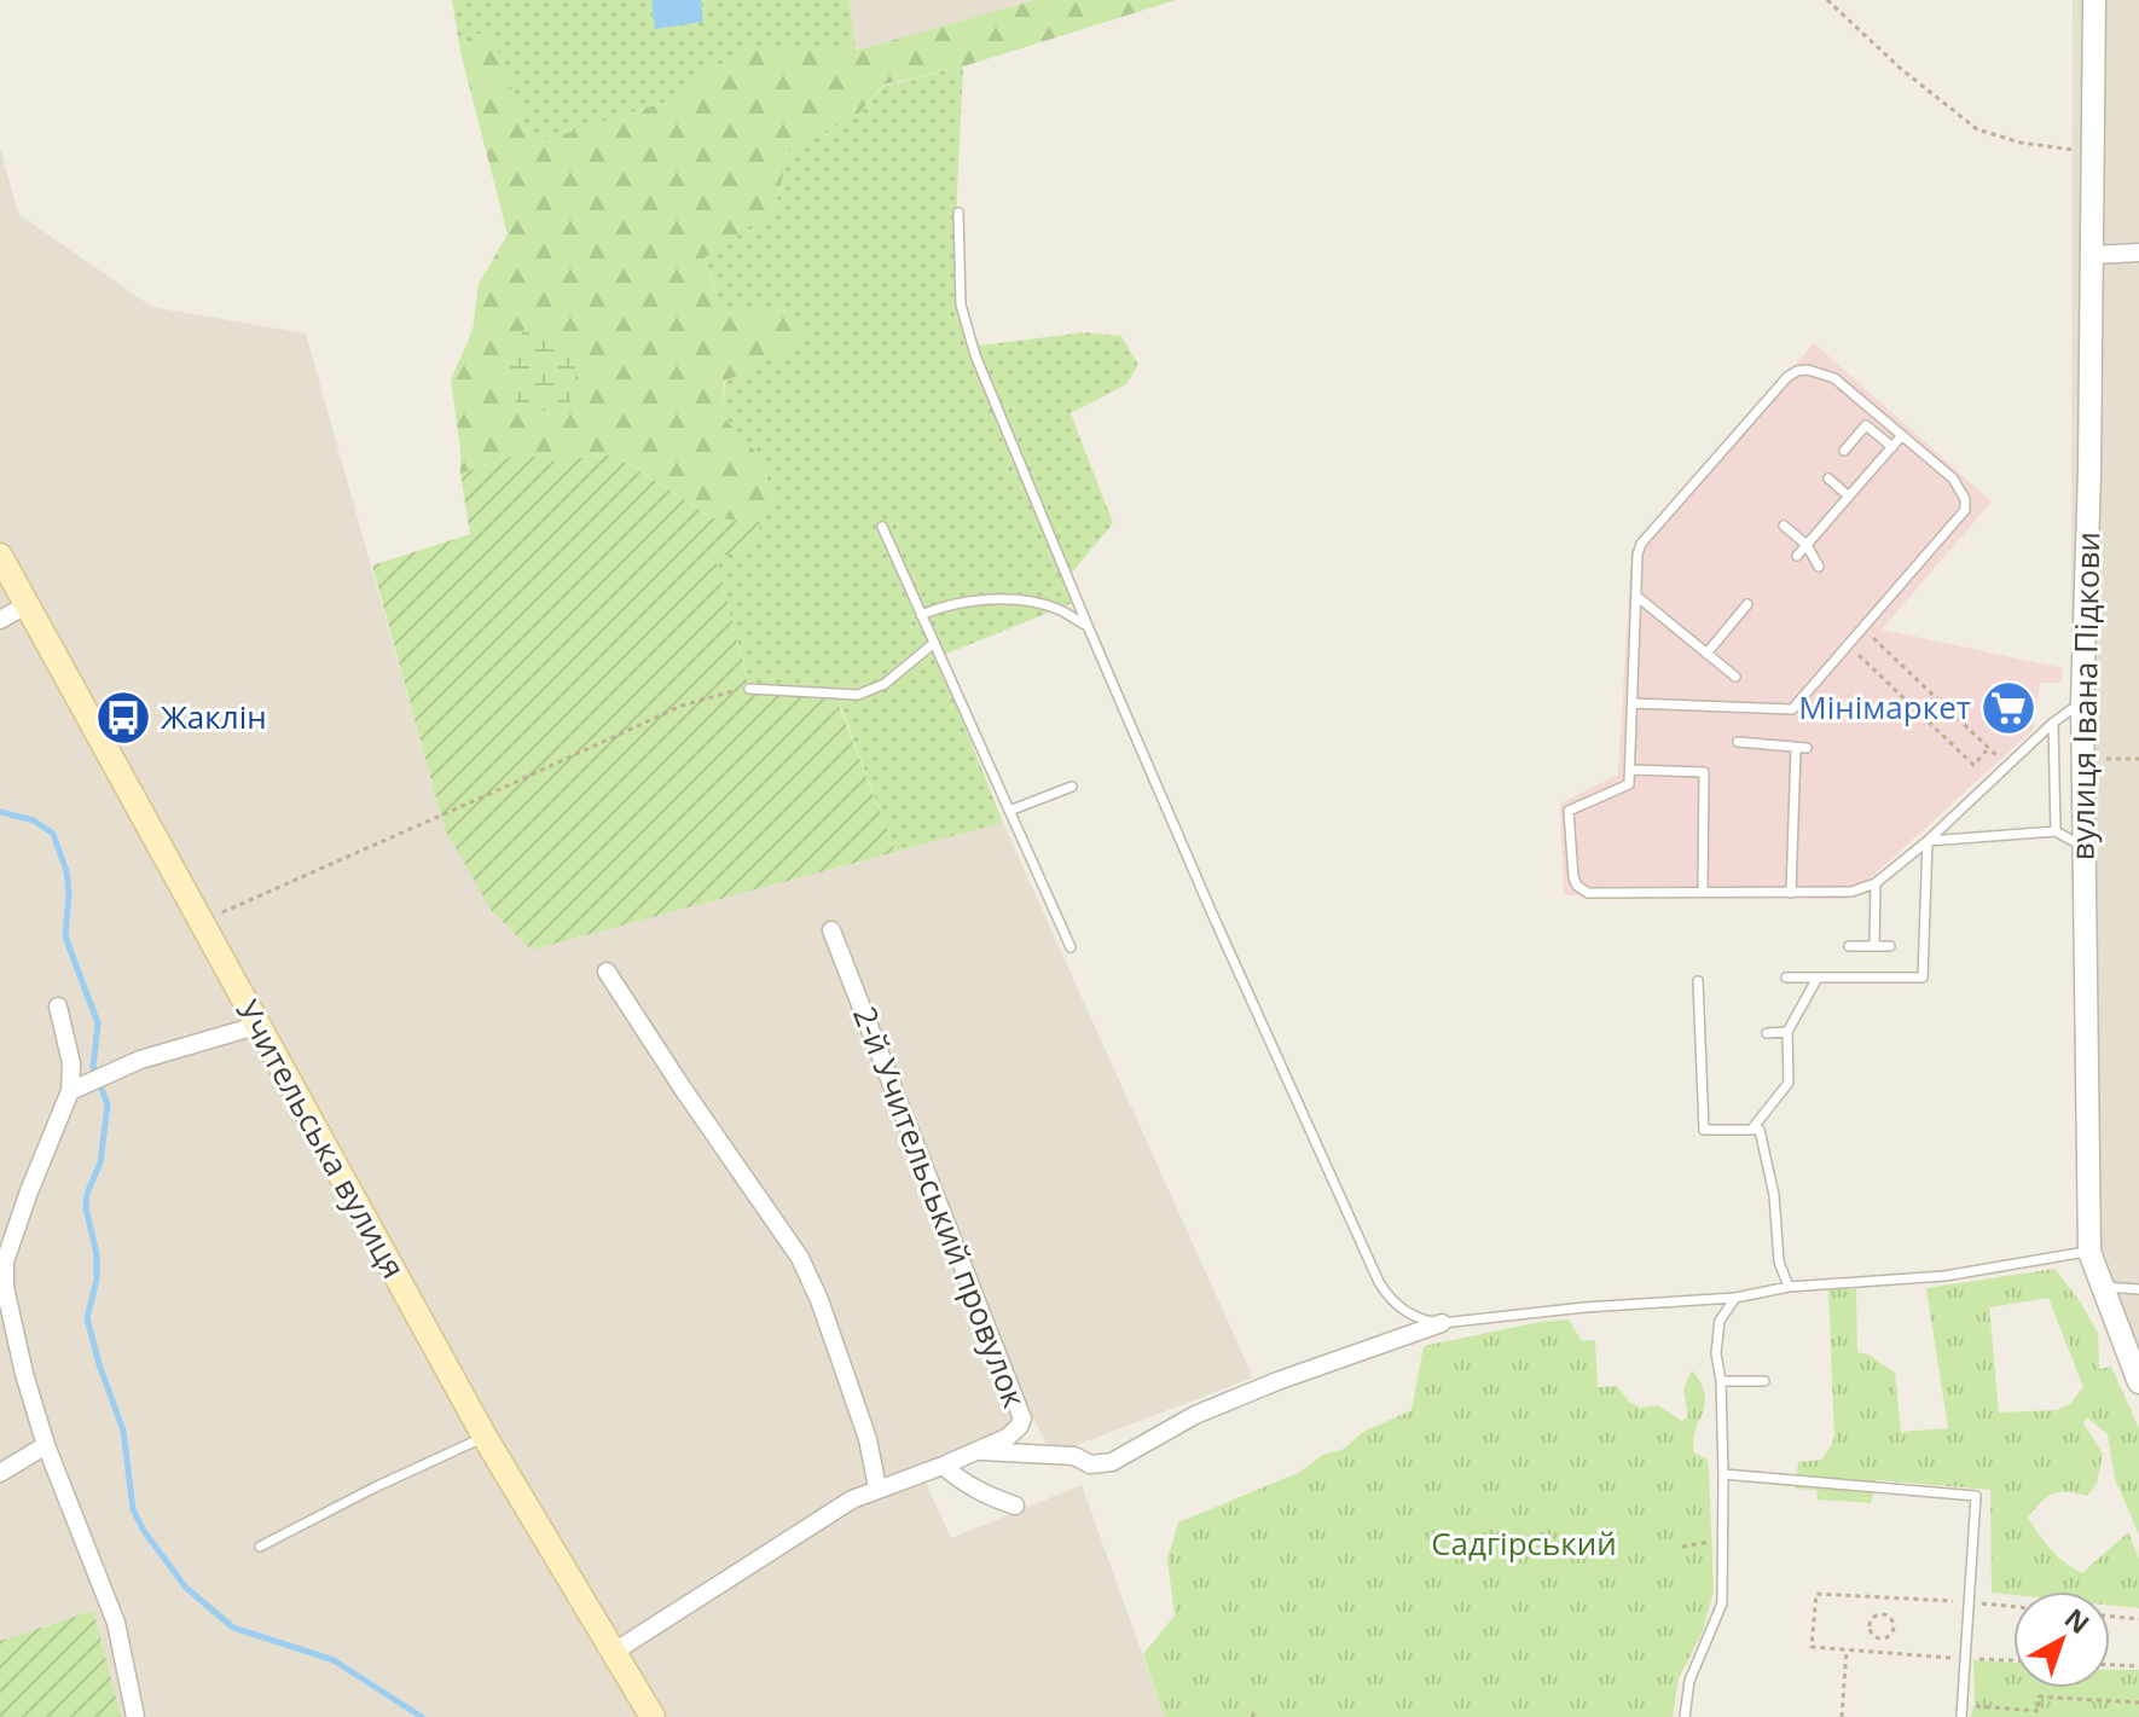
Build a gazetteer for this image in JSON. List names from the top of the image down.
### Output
{
  "streets": {
    "main road": ["Учительська вулиця"],
    "street": ["вулиця Івана Підкови", "2-й Учительський провулок"]
  },
  "crossings": [
    ["Учительська вулиця", "2-й Учительський провулок"]
  ],
  "parks": ["Садгірський"],
  "places": {
    "supermarket": ["Мінімаркет"],
    "bus stop": ["Жаклін"]
  },
  "north": "top right"
}
